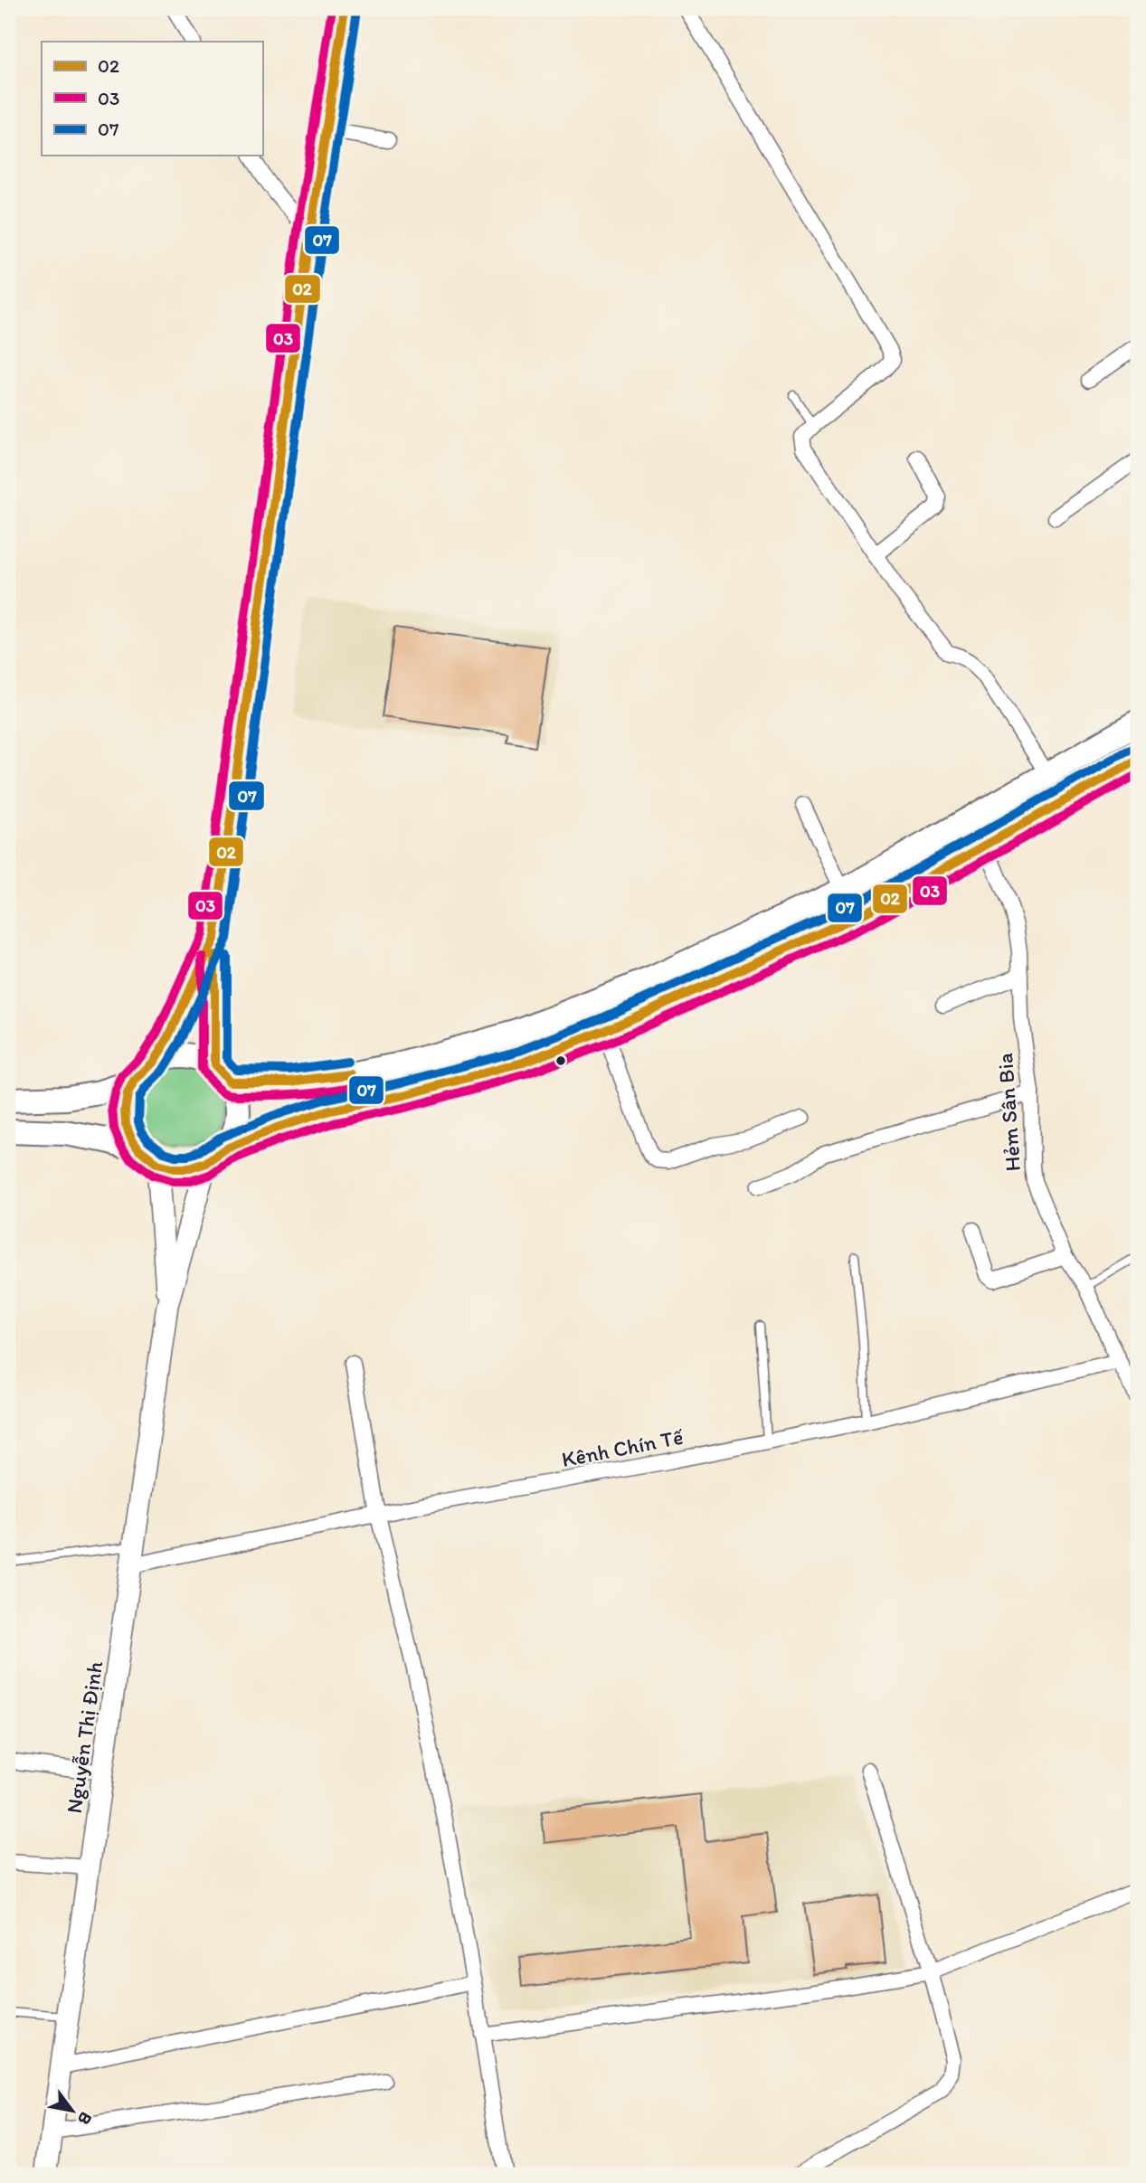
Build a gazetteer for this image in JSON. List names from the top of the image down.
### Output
{
  "streets": {
    "main road": ["Nguyễn Thị Định"],
    "street": ["Hẻm Sân Bia", "Kênh Chín Tế"]
  },
  "crossings": [
    ["Hẻm Sân Bia", "Kênh Chín Tế"],
    ["Kênh Chín Tế", "Nguyễn Thị Định"]
  ],
  "lines": ["transit line 02", "transit line 03", "transit line 07"],
  "legend": ["02", "03", "07"],
  "north": "bottom right"
}
